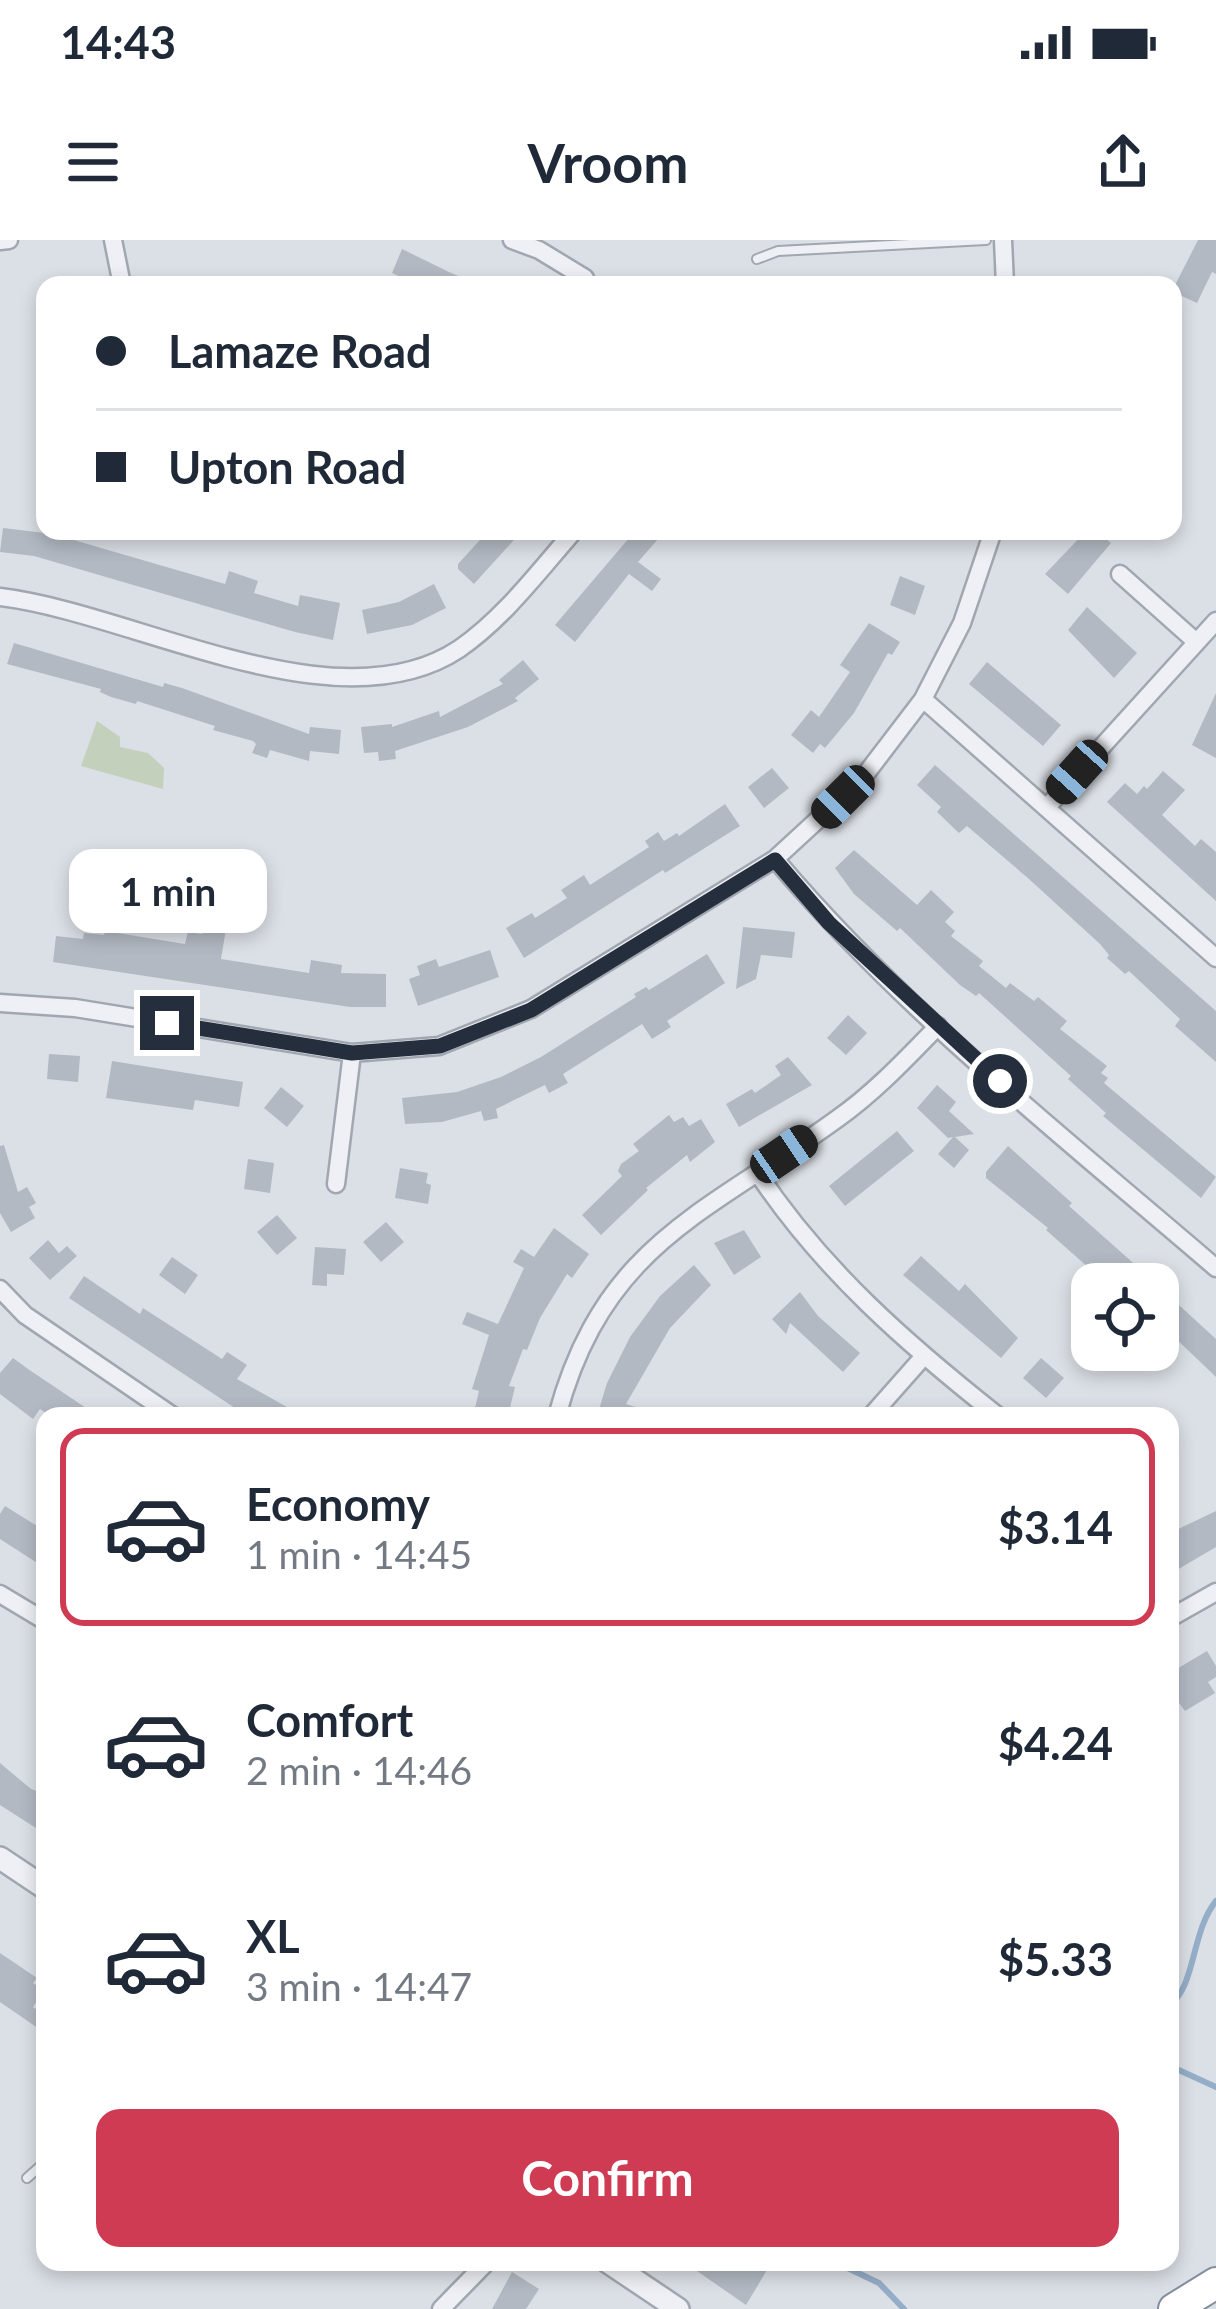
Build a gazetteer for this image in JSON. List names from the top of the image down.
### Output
{
  "page": {
    "status": "14:43",
    "header": "Vroom",
    "banner": ["Lamaze Road", "Upton Road"],
    "bubble": "1 min",
    "list": [
      {
        "name": "Economy",
        "note": "1 min · 14:45",
        "value": "$3.14"
      },
      {
        "name": "Comfort",
        "note": "2 min · 14:46",
        "value": "$4.24"
      },
      {
        "name": "XL",
        "note": "3 min · 14:47",
        "value": "$5.33"
      }
    ],
    "buttons": "Confirm"
  }
}
